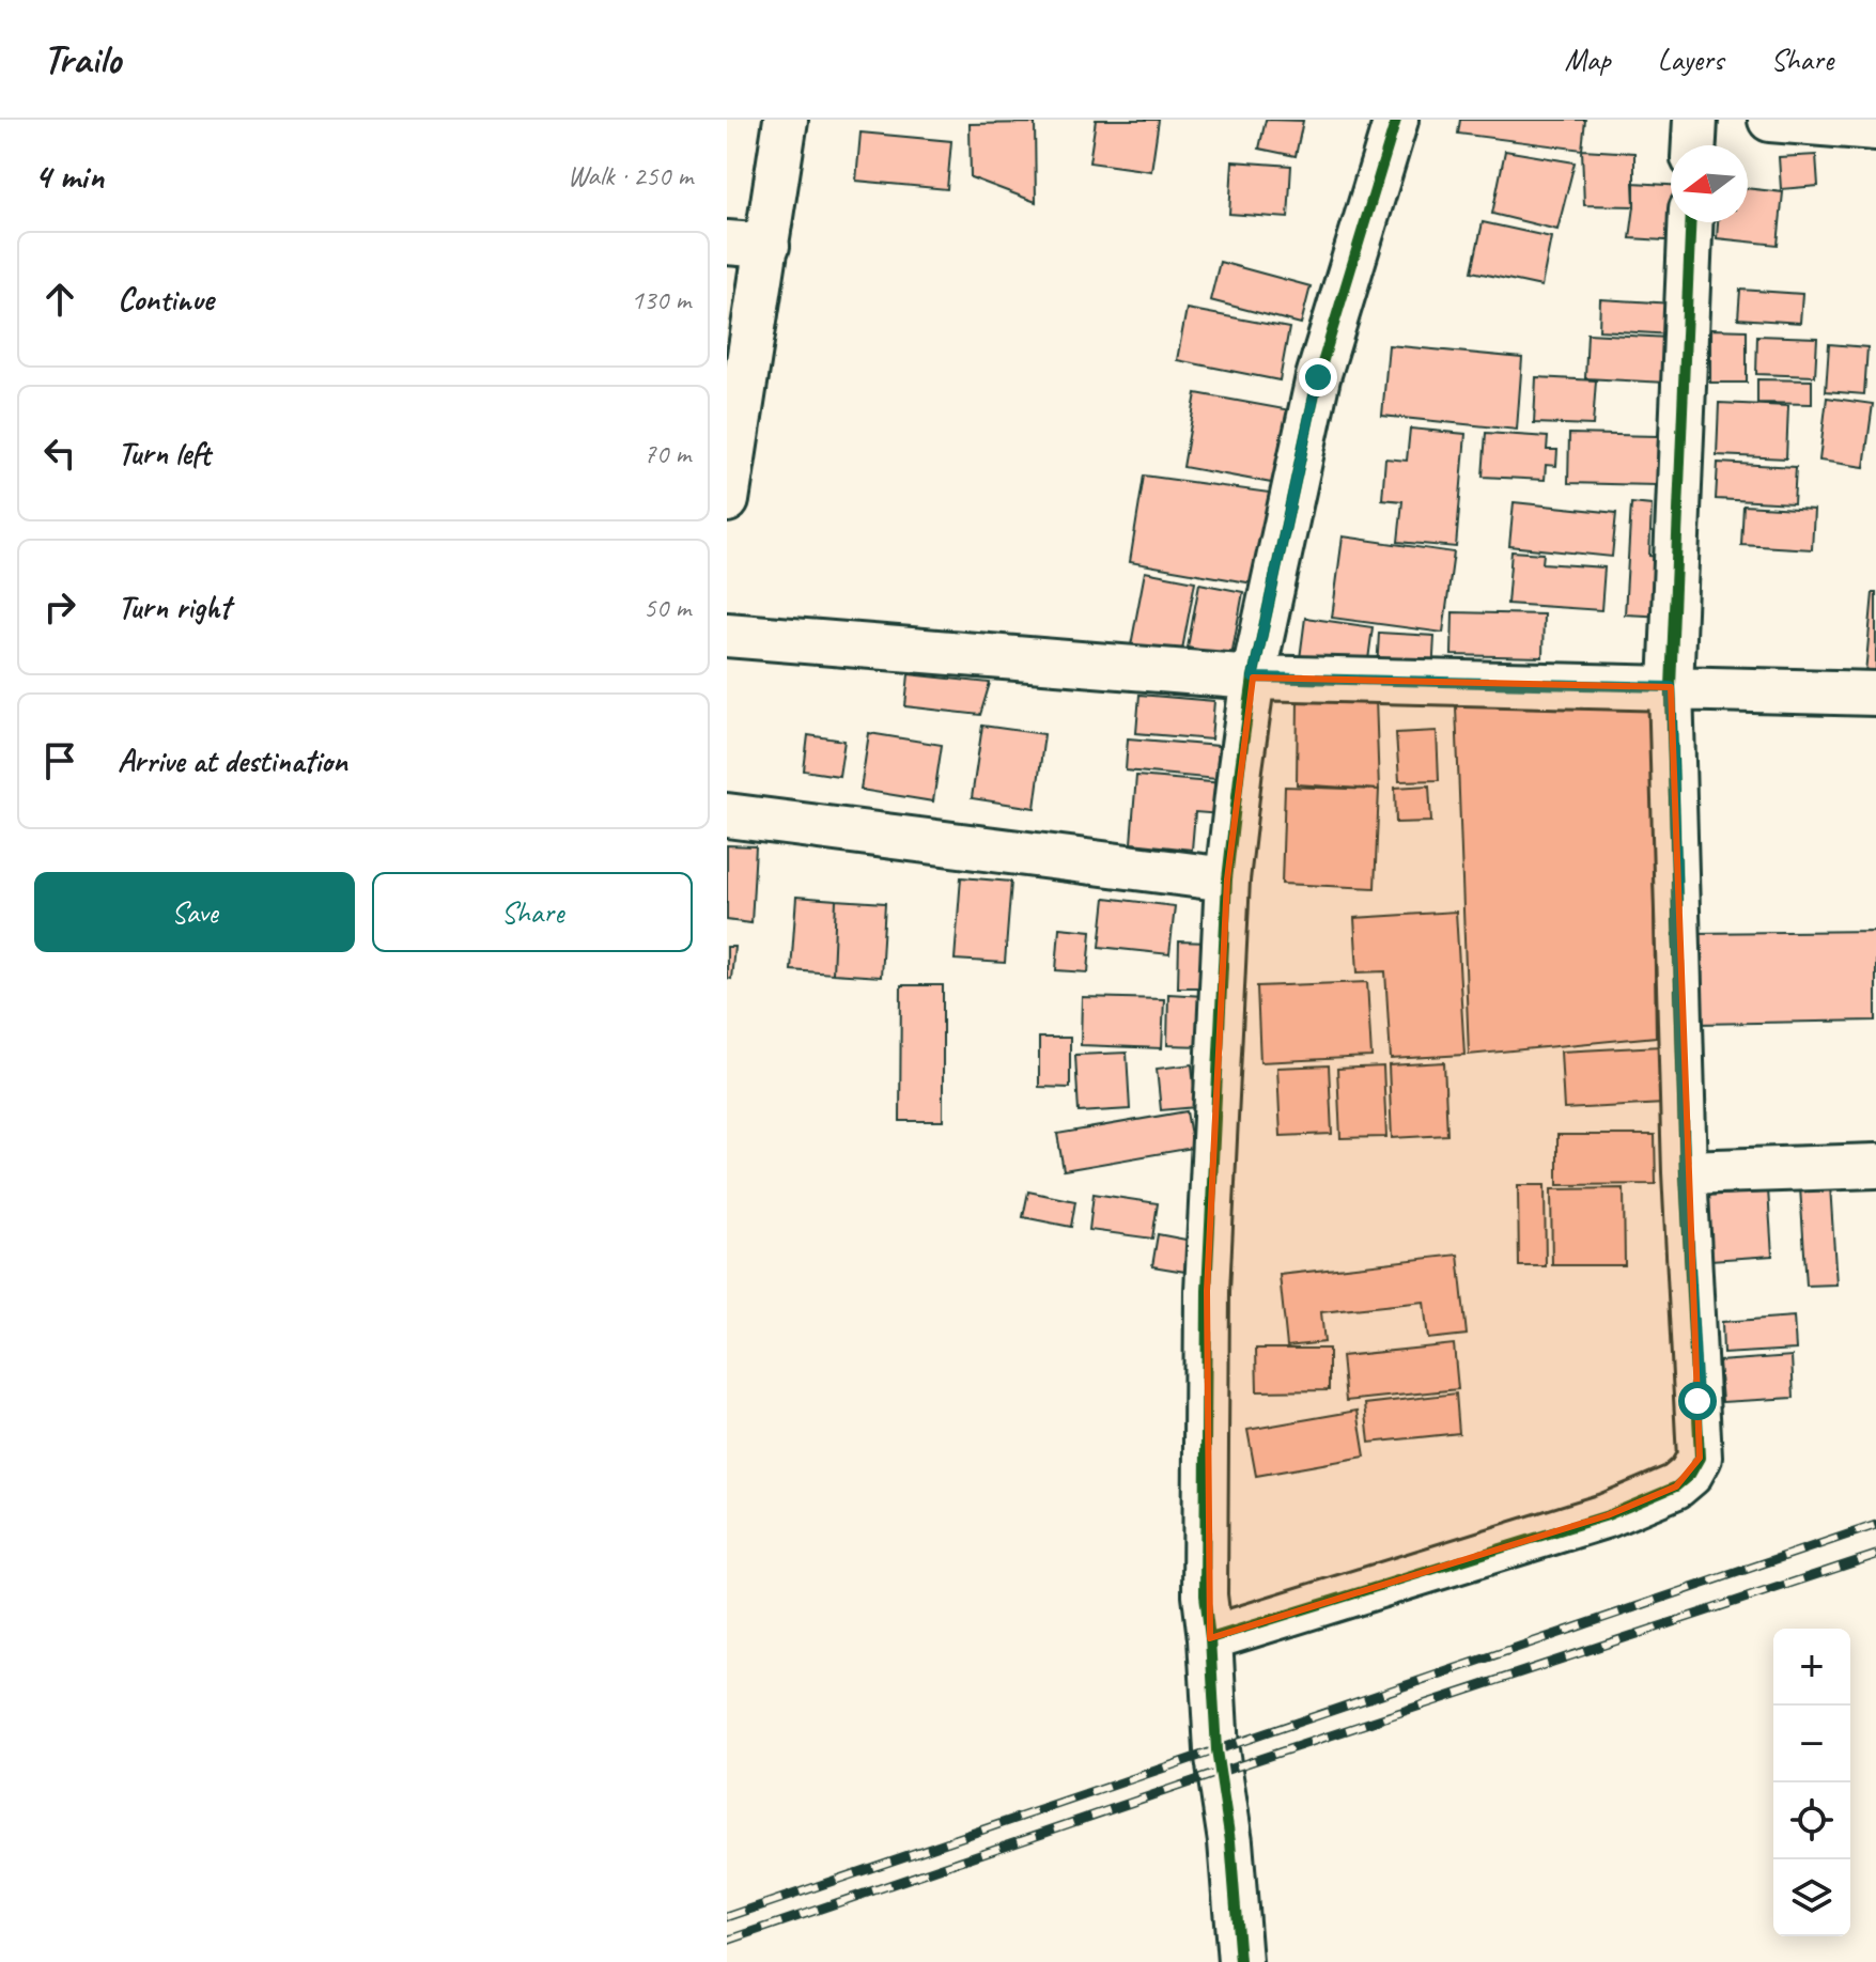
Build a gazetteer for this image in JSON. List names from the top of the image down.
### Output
{
  "north": "left",
  "page": {
    "header": "Trailo",
    "nav": ["Map", "Layers", "Share"],
    "heading": ["4 min", "Walk · 250 m"],
    "list": [
      ["Continue", "130 m"],
      ["Turn left", "70 m"],
      ["Turn right", "50 m"],
      "Arrive at destination"
    ],
    "buttons": ["Save", "Share"],
    "map_buttons": ["+", "−"]
  }
}
